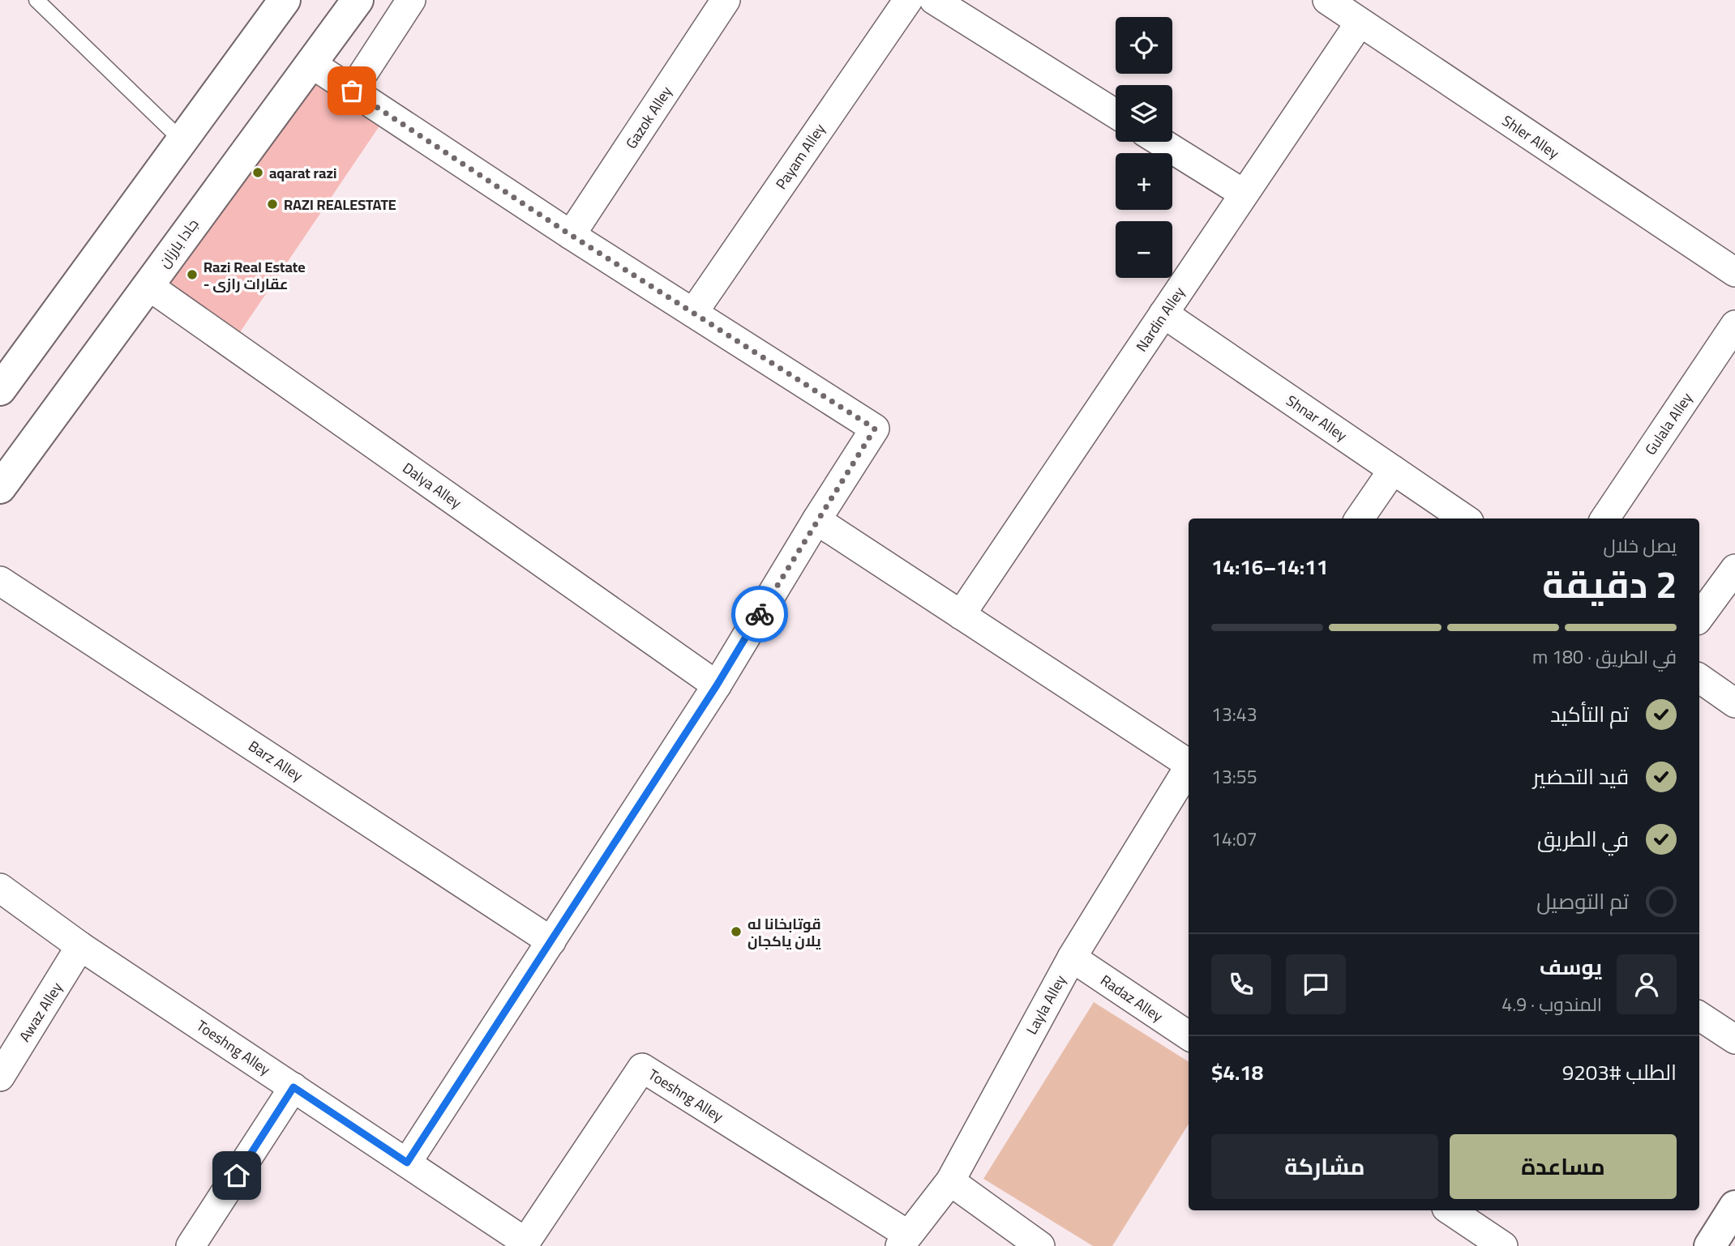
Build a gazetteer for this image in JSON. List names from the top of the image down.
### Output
{
  "streets": {
    "main road": ["جادا بارزان"],
    "street": [
      "Gazok Alley",
      "Shler Alley",
      "Payam Alley",
      "Nardin Alley",
      "Shnar Alley",
      "Gulala Alley",
      "Dalya Alley",
      "Barz Alley",
      "Radaz Alley",
      "Layla Alley",
      "Awaz Alley",
      "Toeshng Alley"
    ]
  },
  "crossings": [
    ["Shler Alley", "Nardin Alley"],
    ["جادا بارزان", "Dalya Alley"],
    ["Nardin Alley", "Shnar Alley"],
    ["Radaz Alley", "Layla Alley"],
    ["Layla Alley", "Toeshng Alley"],
    ["Awaz Alley", "Toeshng Alley"]
  ],
  "places": [
    "aqarat razi",
    "RAZI REALESTATE",
    "Razi Real Estate - عقارات رازی",
    "قوتابخانا له يلان ياكجان"
  ],
  "page": {
    "map_buttons": ["+", "−"],
    "heading": ["2 دقيقة", "يصل خلال", "14:11–14:16"],
    "panel": [
      "يوسف",
      "المندوب · 4.9",
      "الطلب #9203",
      "$4.18"
    ],
    "bar": "في الطريق · 180 m",
    "list": [
      ["تم التأكيد", "13:43"],
      ["قيد التحضير", "13:55"],
      ["في الطريق", "14:07"],
      "تم التوصيل"
    ],
    "buttons": ["مساعدة", "مشاركة"]
  }
}
